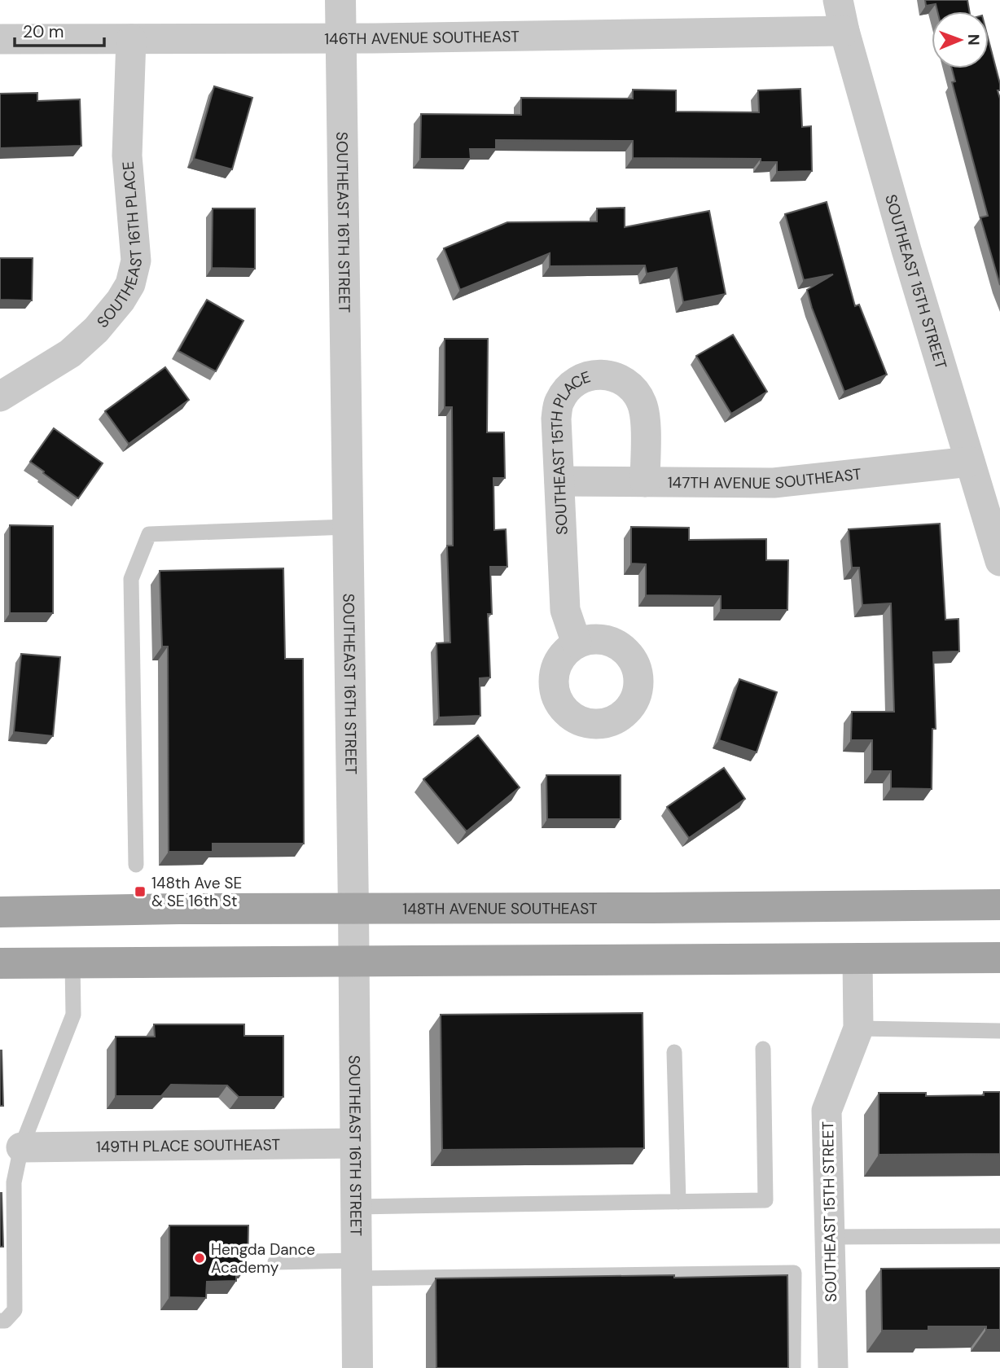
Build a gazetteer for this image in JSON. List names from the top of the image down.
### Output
{
  "streets": {
    "main road": ["148TH AVENUE SOUTHEAST"],
    "street": [
      "146TH AVENUE SOUTHEAST",
      "SOUTHEAST 16TH STREET",
      "SOUTHEAST 16TH PLACE",
      "SOUTHEAST 15TH STREET",
      "SOUTHEAST 15TH PLACE",
      "147TH AVENUE SOUTHEAST",
      "149TH PLACE SOUTHEAST"
    ]
  },
  "crossings": [
    ["146TH AVENUE SOUTHEAST", "SOUTHEAST 16TH STREET"],
    ["146TH AVENUE SOUTHEAST", "SOUTHEAST 16TH PLACE"],
    ["146TH AVENUE SOUTHEAST", "SOUTHEAST 15TH STREET"],
    ["SOUTHEAST 16TH STREET", "148TH AVENUE SOUTHEAST"],
    ["SOUTHEAST 16TH STREET", "149TH PLACE SOUTHEAST"],
    ["SOUTHEAST 15TH STREET", "147TH AVENUE SOUTHEAST"],
    ["SOUTHEAST 15TH PLACE", "147TH AVENUE SOUTHEAST"]
  ],
  "places": {
    "transit": ["148th Ave SE & SE 16th St"],
    "other": ["Hengda Dance Academy"]
  },
  "scale_bar": "20 m",
  "north": "right"
}
